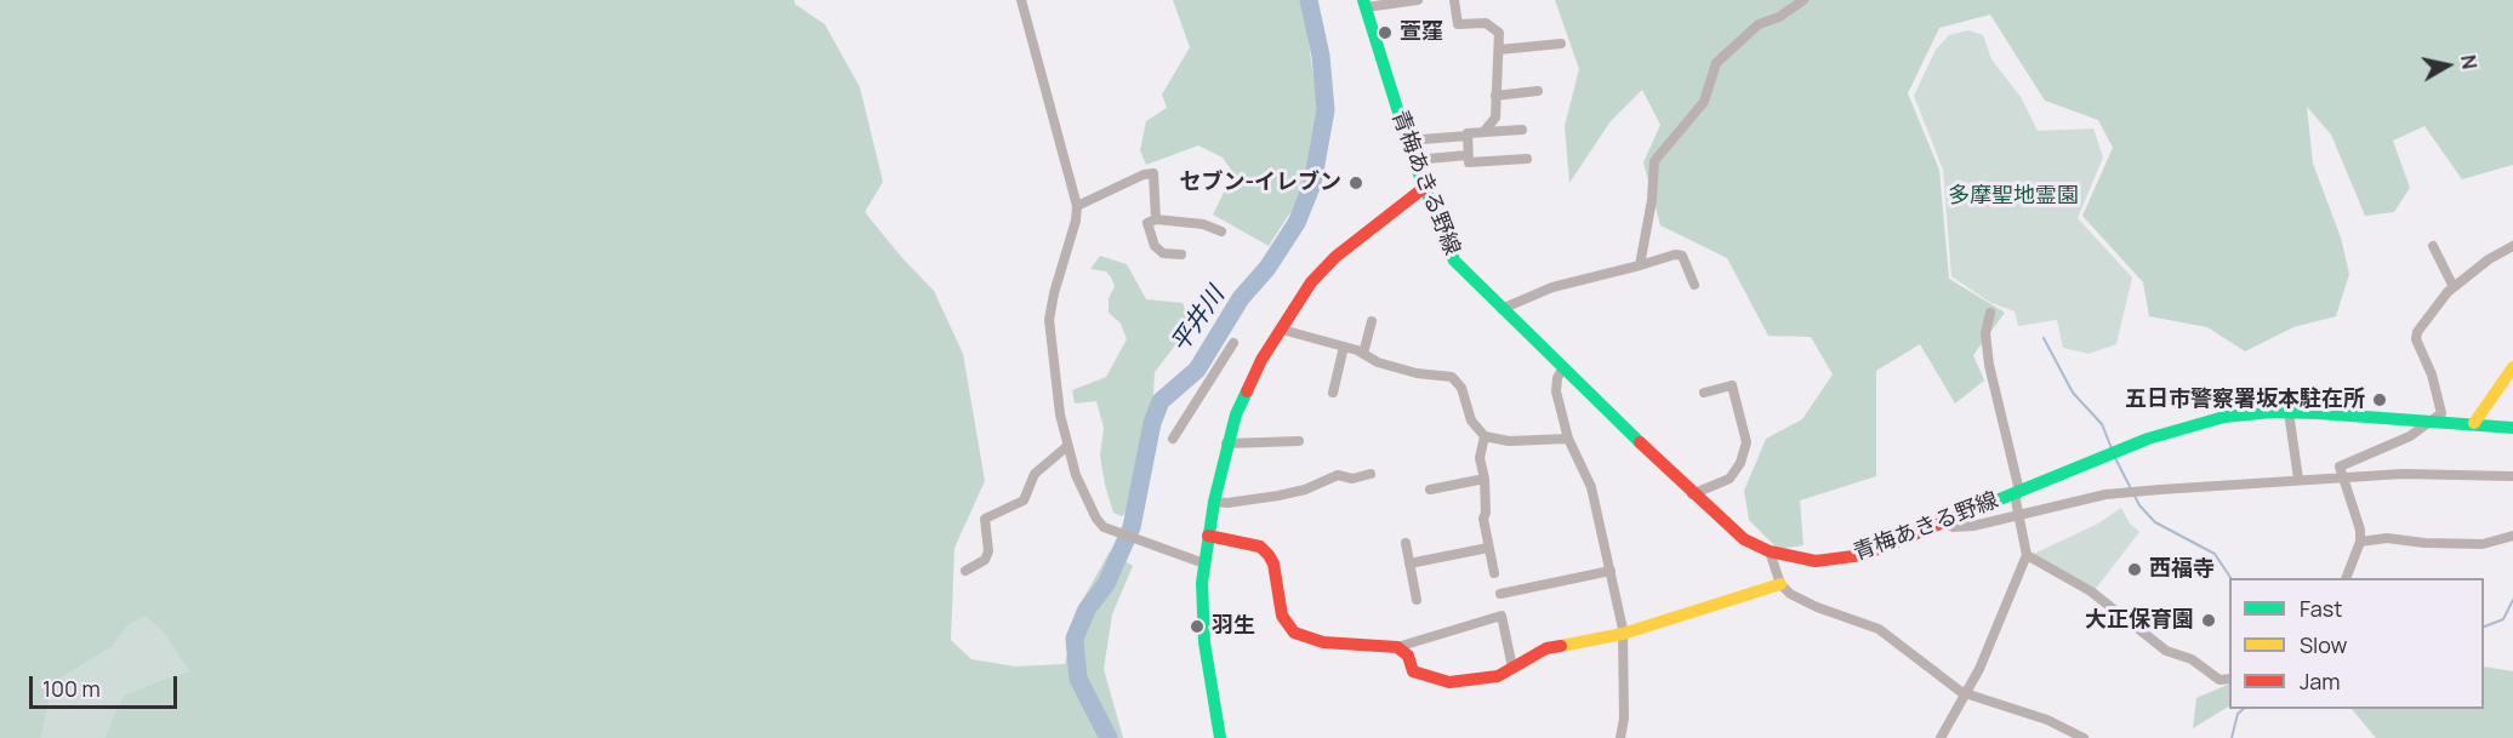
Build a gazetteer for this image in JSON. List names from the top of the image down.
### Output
{
  "streets": {
    "main road": ["青梅あきる野線"]
  },
  "water": ["平井川"],
  "parks": ["多摩聖地霊園"],
  "places": [
    "萱窪",
    "セブン-イレブン",
    "五日市警察署坂本駐在所",
    "西福寺",
    "大正保育園",
    "羽生"
  ],
  "legend": ["Fast", "Slow", "Jam"],
  "scale_bar": "100 m",
  "north": "right"
}
